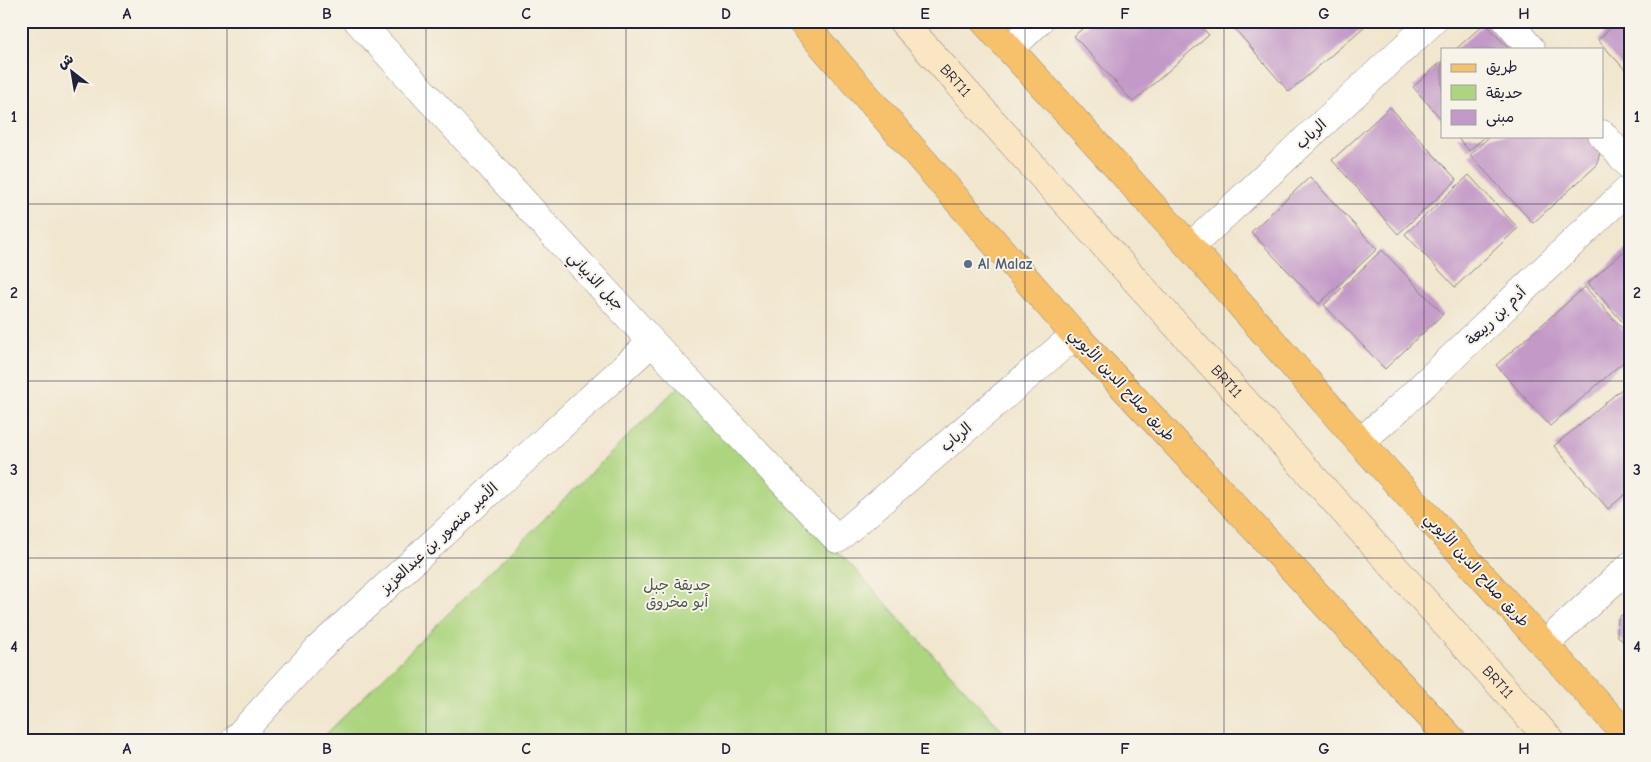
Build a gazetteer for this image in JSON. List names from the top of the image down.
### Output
{
  "streets": {
    "main road": ["BRT11", "طريق صلاح الدين الأيوبي"],
    "street": [
      "الرباب",
      "جبل الذبياني",
      "أدم بن ربيعة",
      "الأمير منصور بن عبدالعزيز"
    ]
  },
  "crossings": [
    ["الرباب", "جبل الذبياني"],
    ["الرباب", "طريق صلاح الدين الأيوبي"],
    ["جبل الذبياني", "الأمير منصور بن عبدالعزيز"],
    ["أدم بن ربيعة", "طريق صلاح الدين الأيوبي"]
  ],
  "parks": ["حديقة جبل أبو مخروق"],
  "places": ["Al Malaz"],
  "legend": ["طريق", "حديقة", "مبنى"],
  "north": "top left",
  "grid": {
    "columns": [
      "A",
      "B",
      "C",
      "D",
      "E",
      "F",
      "G",
      "H"
    ],
    "rows": [
      "1",
      "2",
      "3",
      "4"
    ]
  }
}
